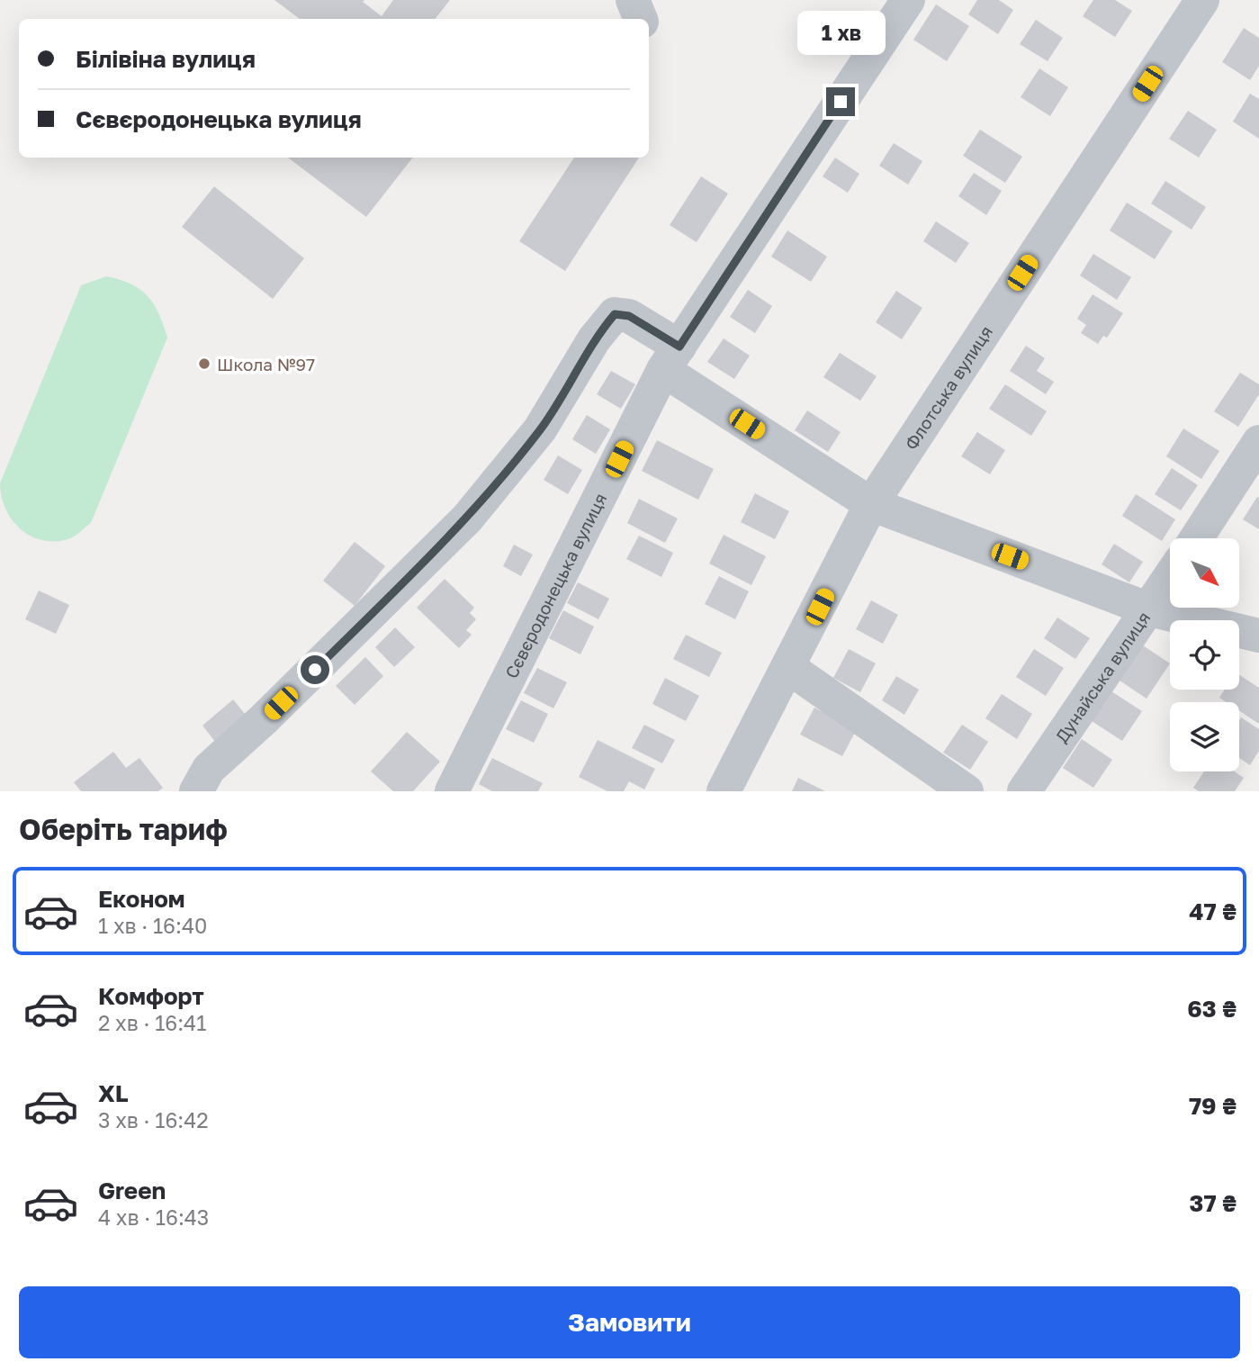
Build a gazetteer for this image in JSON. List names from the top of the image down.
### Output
{
  "streets": {
    "street": ["Флотська вулиця", "Сєвєродонецька вулиця", "Дунайська вулиця"]
  },
  "places": ["Школа №97"],
  "north": "bottom right",
  "page": {
    "bubble": "1 хв",
    "banner": ["Білівіна вулиця", "Сєвєродонецька вулиця"],
    "heading": "Оберіть тариф",
    "list": [
      {
        "name": "Економ",
        "note": "1 хв · 16:40",
        "value": "47 ₴"
      },
      {
        "name": "Комфорт",
        "note": "2 хв · 16:41",
        "value": "63 ₴"
      },
      {
        "name": "XL",
        "note": "3 хв · 16:42",
        "value": "79 ₴"
      },
      {
        "name": "Green",
        "note": "4 хв · 16:43",
        "value": "37 ₴"
      }
    ],
    "buttons": "Замовити"
  }
}
